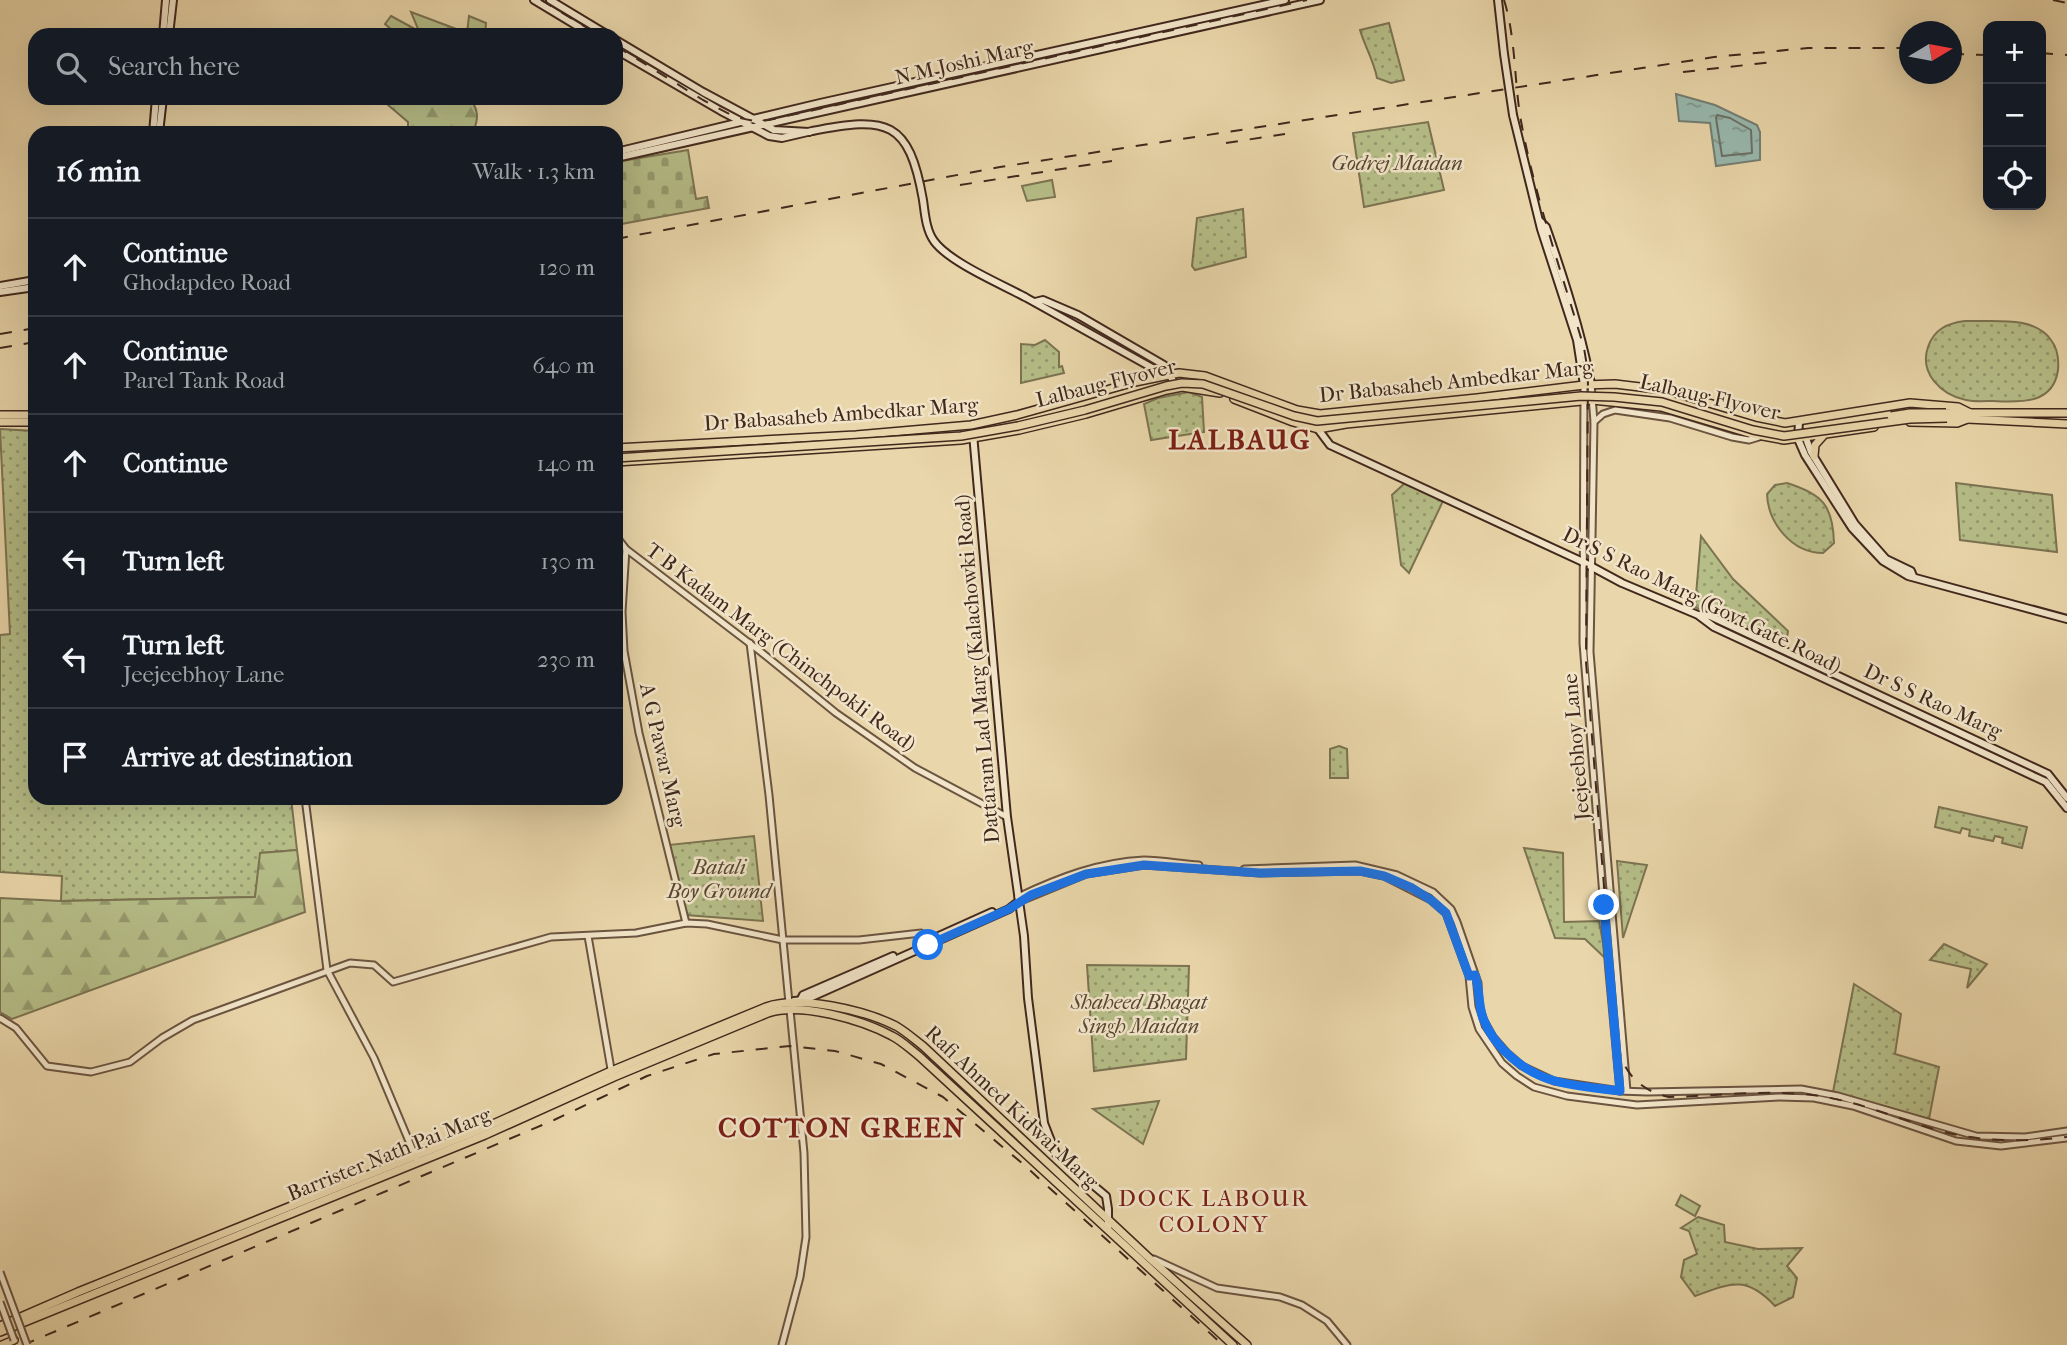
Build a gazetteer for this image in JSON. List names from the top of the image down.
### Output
{
  "streets": {
    "main road": [
      "N M Joshi Marg",
      "Dr Babasaheb Ambedkar Marg",
      "Lalbaug Flyover",
      "Dr S S Rao Marg (Govt Gate Road)",
      "Dattaram Lad Marg (Kalachowki Road)",
      "Dr S S Rao Marg",
      "Rafi Ahmed Kidwai Marg",
      "Barrister Nath Pai Marg"
    ],
    "street": ["T B Kadam Marg (Chinchpokli Road)", "Jeejeebhoy Lane", "A G Pawar Marg"]
  },
  "crossings": [
    ["Dr Babasaheb Ambedkar Marg", "Lalbaug Flyover"],
    ["Dr Babasaheb Ambedkar Marg", "Dr S S Rao Marg (Govt Gate Road)"],
    ["Dr Babasaheb Ambedkar Marg", "Dattaram Lad Marg (Kalachowki Road)"],
    ["Dr Babasaheb Ambedkar Marg", "Jeejeebhoy Lane"],
    ["Dr S S Rao Marg (Govt Gate Road)", "Dr S S Rao Marg"],
    ["Dr S S Rao Marg (Govt Gate Road)", "Jeejeebhoy Lane"],
    ["T B Kadam Marg (Chinchpokli Road)", "Dattaram Lad Marg (Kalachowki Road)"],
    ["T B Kadam Marg (Chinchpokli Road)", "A G Pawar Marg"],
    ["Dattaram Lad Marg (Kalachowki Road)", "Rafi Ahmed Kidwai Marg"],
    ["Rafi Ahmed Kidwai Marg", "Barrister Nath Pai Marg"]
  ],
  "districts": ["LALBAUG", "COTTON GREEN", "DOCK LABOUR COLONY"],
  "parks": ["Godrej Maidan", "Batali Boy Ground", "Shaheed Bhagat Singh Maidan"],
  "north": "right",
  "page": {
    "map_buttons": ["+", "−"],
    "search": "Search here",
    "heading": ["16 min", "Walk · 1.3 km"],
    "list": [
      ["Continue", "Ghodapdeo Road", "120 m"],
      ["Continue", "Parel Tank Road", "640 m"],
      ["Continue", "140 m"],
      ["Turn left", "130 m"],
      ["Turn left", "Jeejeebhoy Lane", "230 m"],
      "Arrive at destination"
    ]
  }
}
